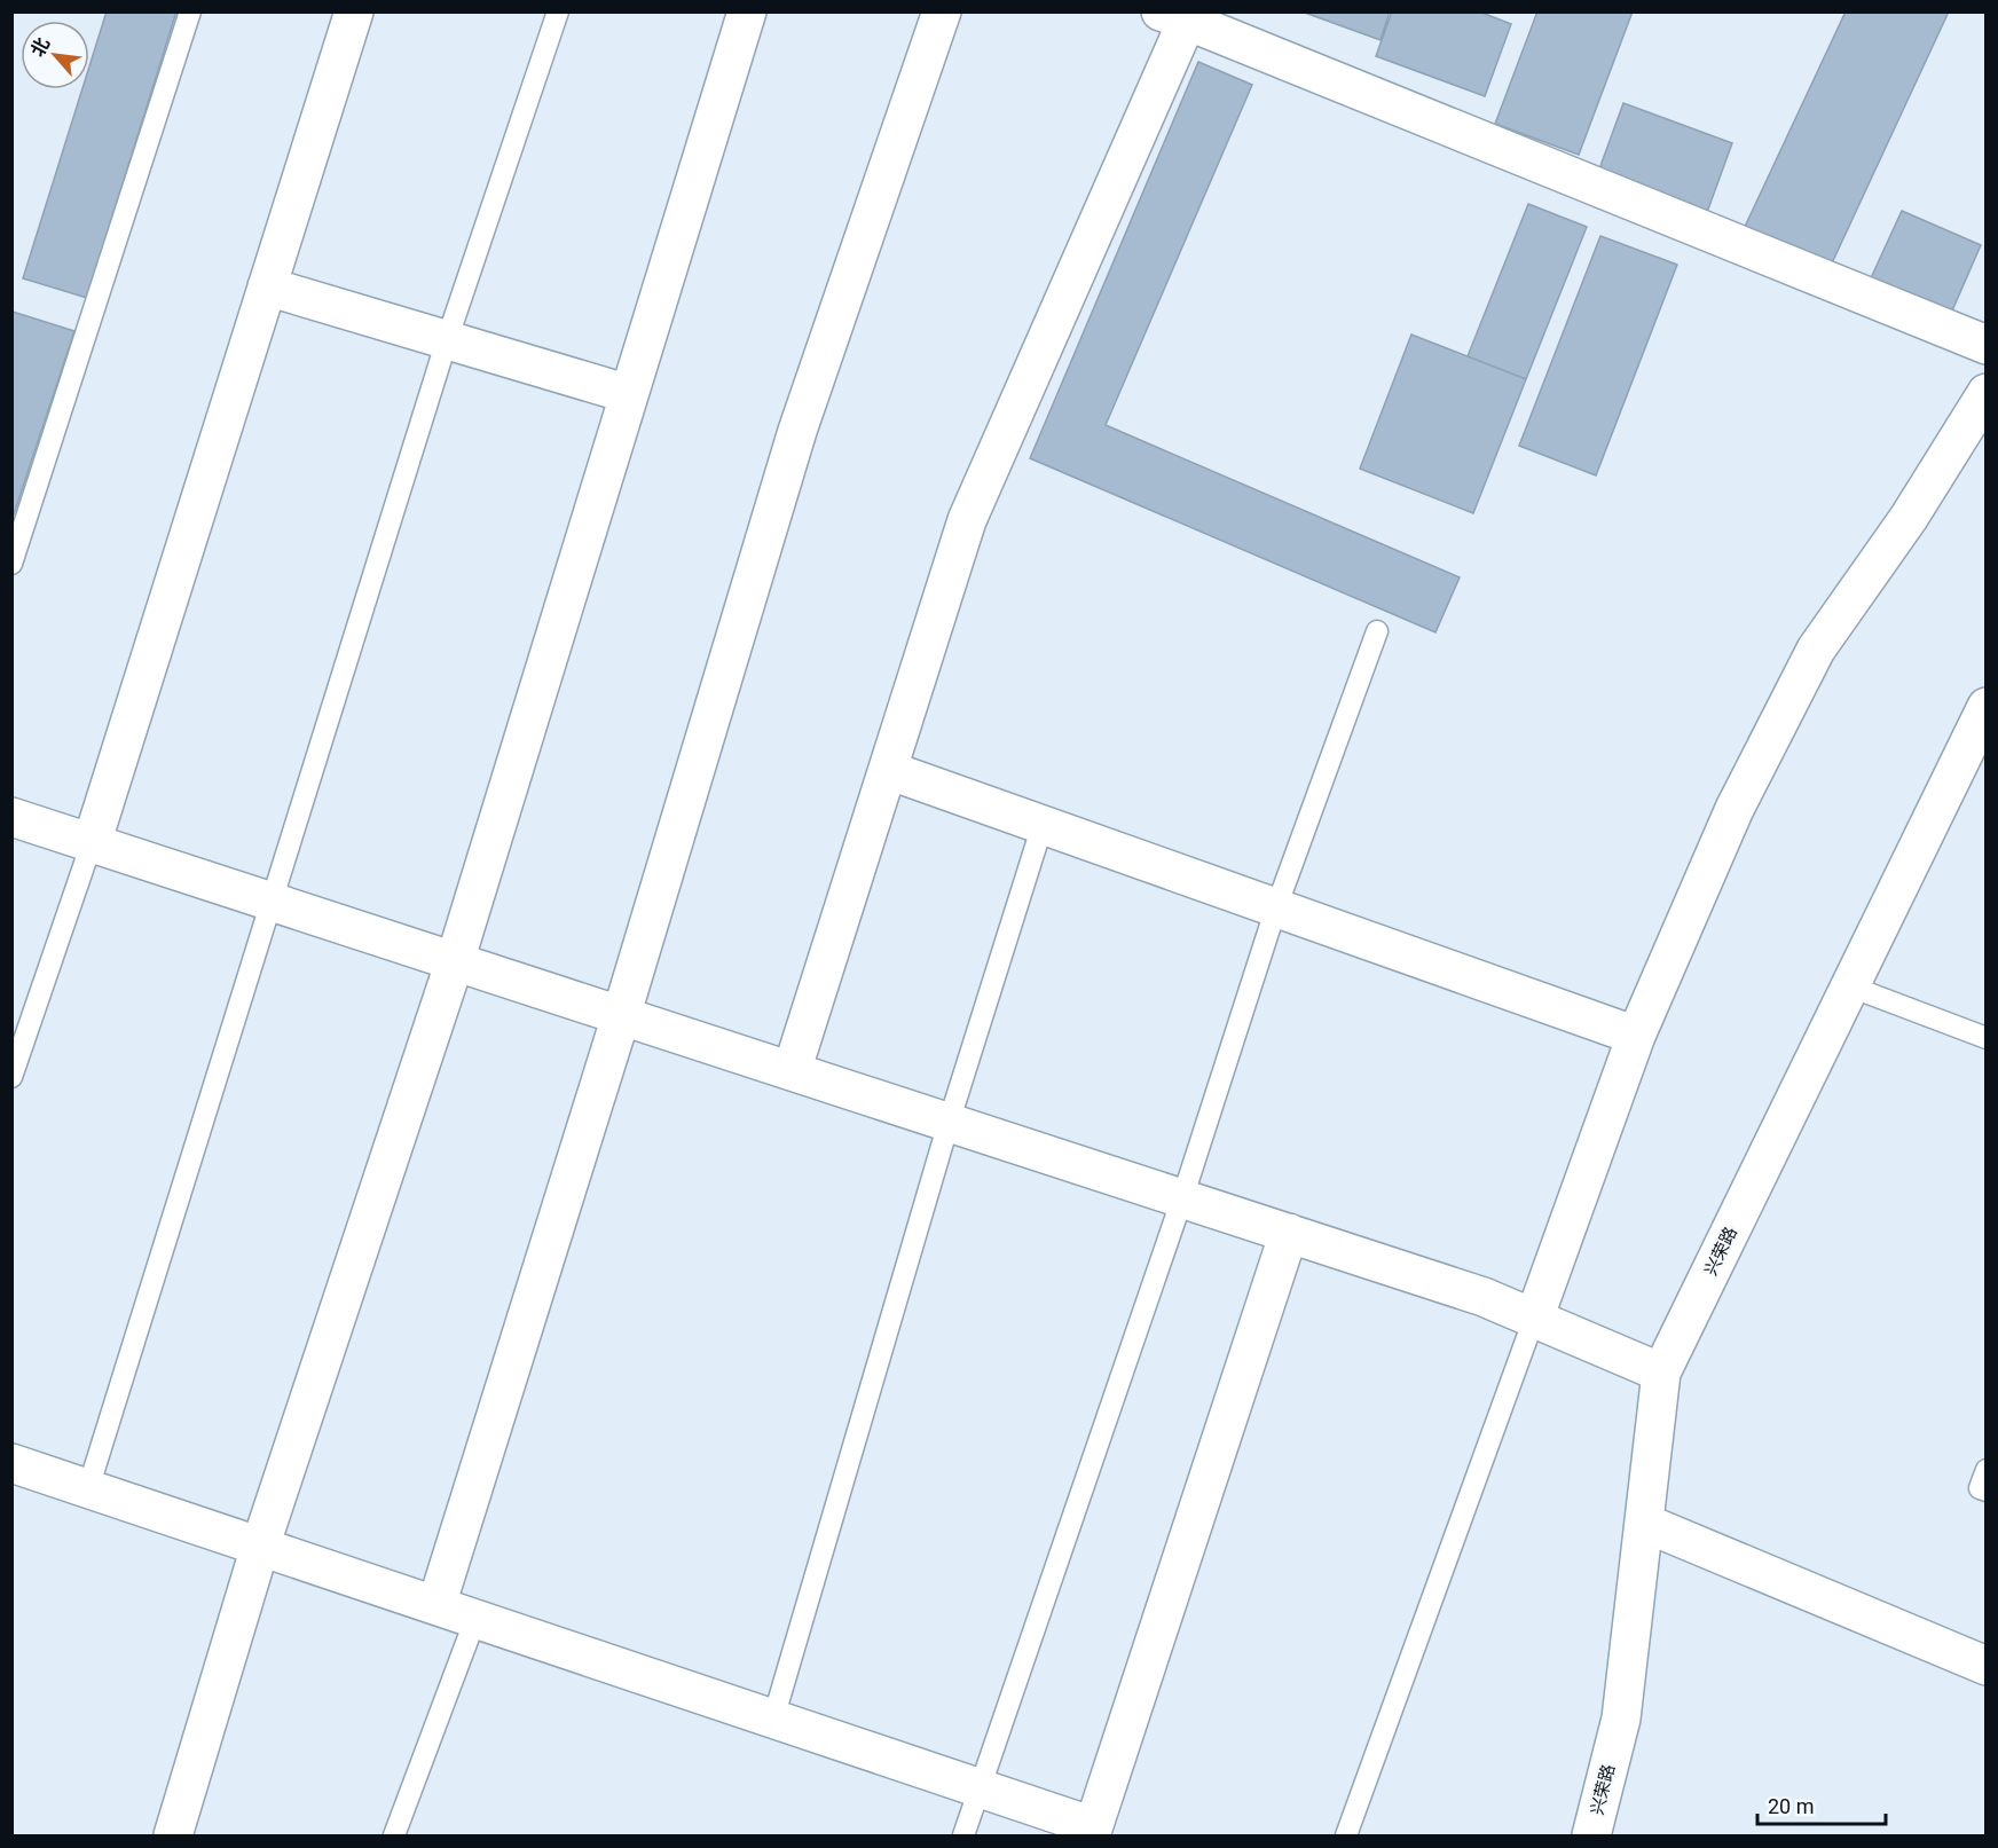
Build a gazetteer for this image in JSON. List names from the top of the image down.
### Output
{
  "streets": {
    "street": ["兴荣路"]
  },
  "scale_bar": "20 m",
  "north": "top left"
}
